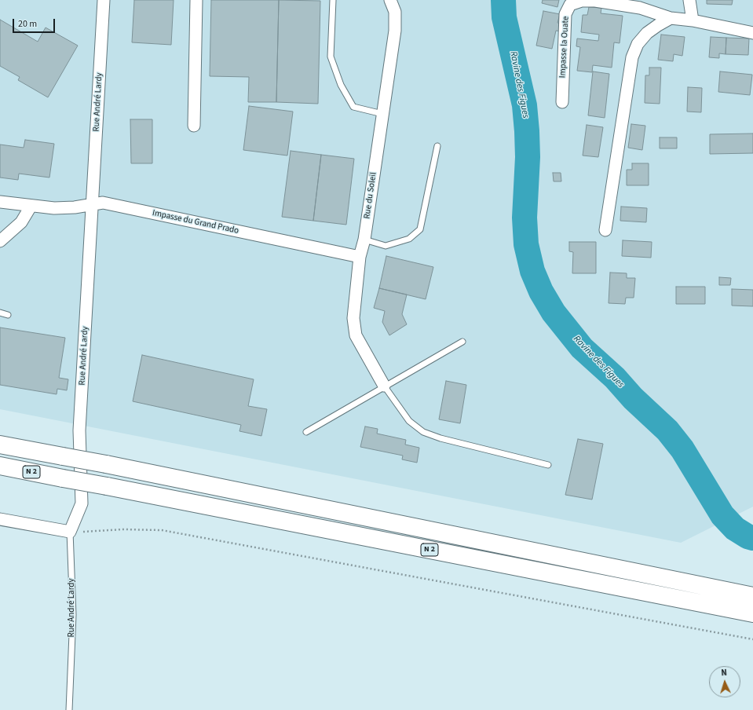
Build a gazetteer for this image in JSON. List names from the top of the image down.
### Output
{
  "streets": {
    "highway": ["N 2"],
    "street": [
      "Impasse la Ouate",
      "Rue André Lardy",
      "Rue du Soleil",
      "Impasse du Grand Prado"
    ]
  },
  "crossings": [
    ["Rue André Lardy", "Impasse du Grand Prado"],
    ["Rue du Soleil", "Impasse du Grand Prado"]
  ],
  "water": ["Ravine des Figues"],
  "scale_bar": "20 m",
  "north": "top"
}
